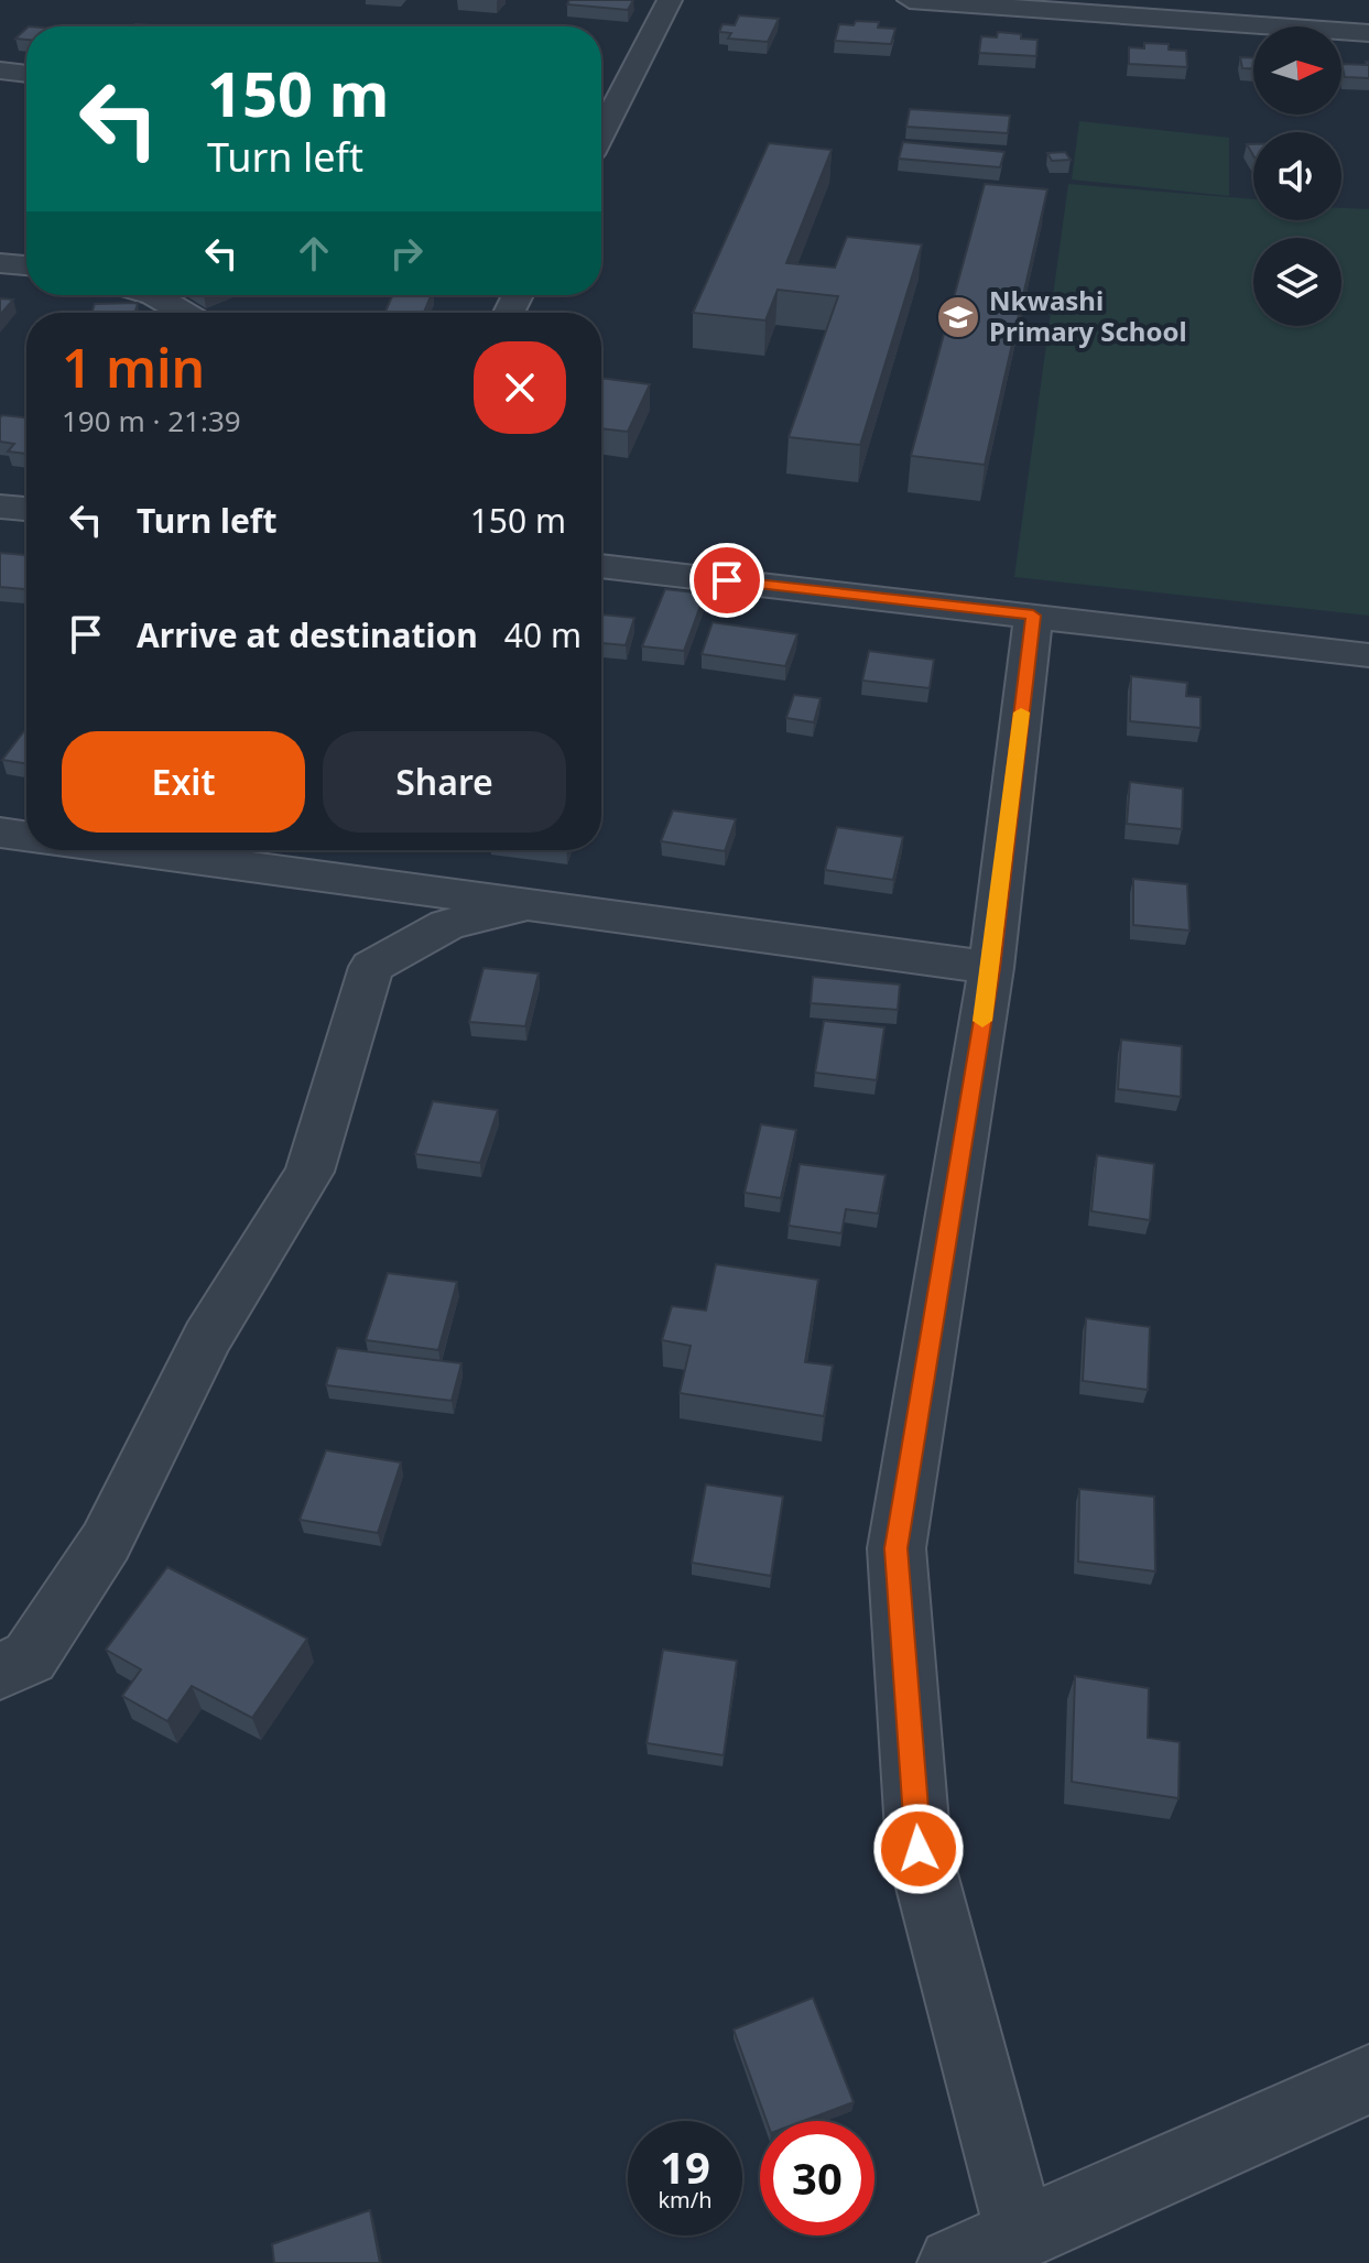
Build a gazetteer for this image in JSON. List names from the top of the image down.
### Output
{
  "places": {
    "school or university": ["Nkwashi Primary School"]
  },
  "north": "right",
  "page": {
    "turn": ["150 m", "Turn left"],
    "heading": ["1 min", "190 m · 21:39"],
    "list": [
      {
        "name": "Turn left",
        "value": "150 m"
      },
      {
        "name": "Arrive at destination",
        "value": "40 m"
      }
    ],
    "buttons": ["Exit", "Share"],
    "speed": "19 km/h",
    "limit": "30"
  }
}
